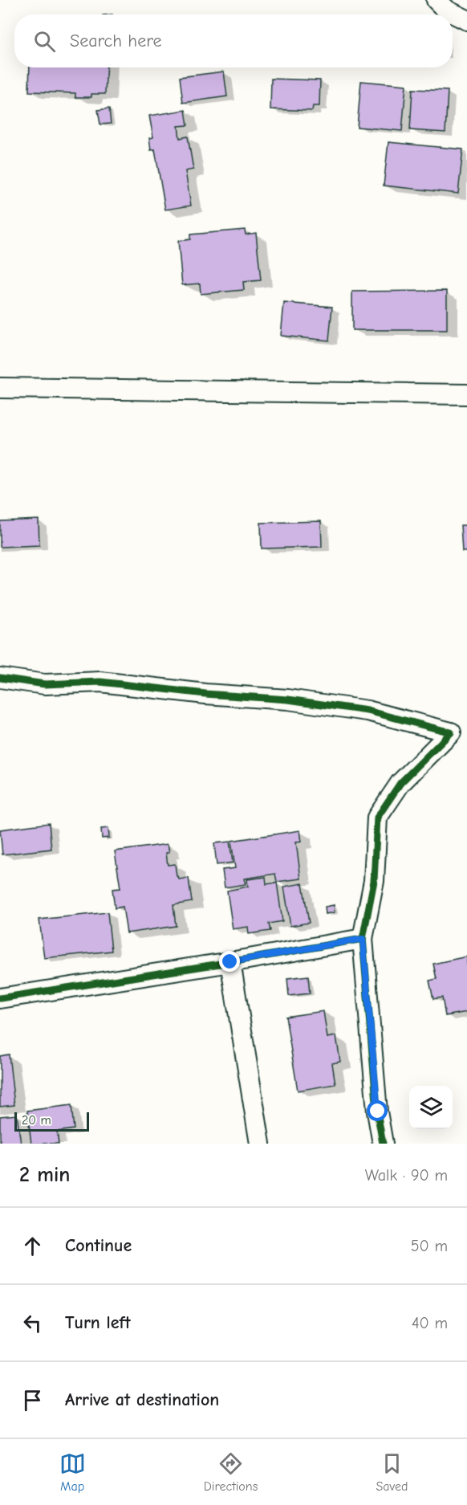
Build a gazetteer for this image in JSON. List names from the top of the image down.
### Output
{
  "scale_bar": "20 m",
  "page": {
    "search": "Search here",
    "scale": "20 m",
    "heading": ["2 min", "Walk · 90 m"],
    "list": [
      ["Continue", "50 m"],
      ["Turn left", "40 m"],
      "Arrive at destination"
    ],
    "nav": ["Map", "Directions", "Saved"]
  }
}
